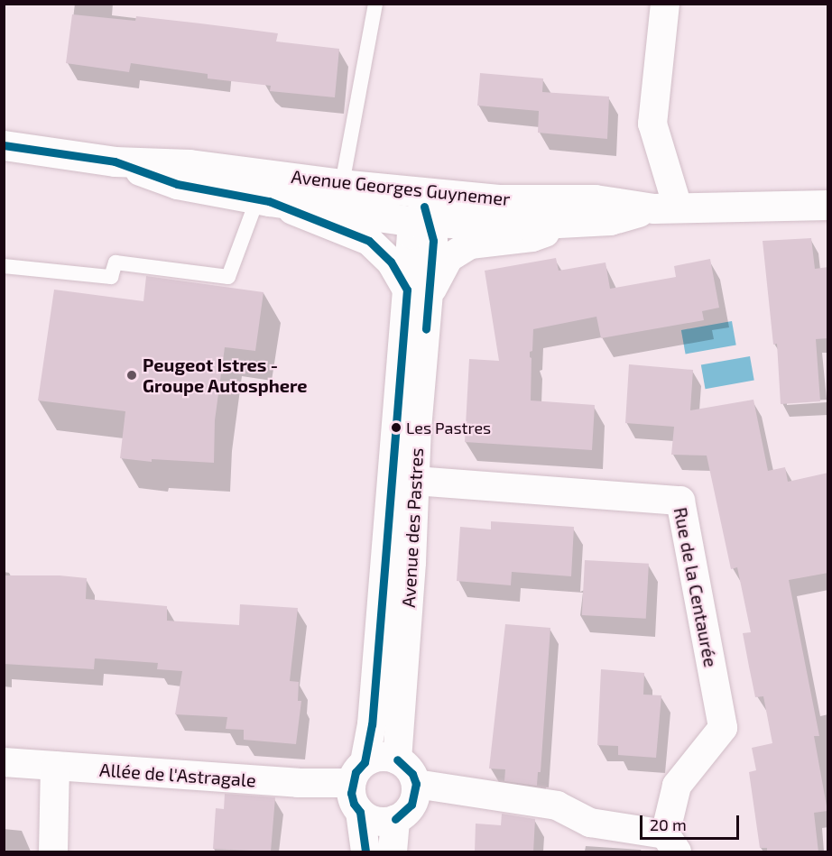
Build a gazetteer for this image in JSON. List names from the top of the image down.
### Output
{
  "streets": {
    "main road": ["Avenue Georges Guynemer"],
    "street": ["Avenue des Pastres", "Rue de la Centaurée", "Allée de l'Astragale"]
  },
  "crossings": [
    ["Avenue Georges Guynemer", "Avenue des Pastres"],
    ["Avenue des Pastres", "Rue de la Centaurée"],
    ["Avenue des Pastres", "Allée de l'Astragale"]
  ],
  "places": ["Peugeot Istres - Groupe Autosphere", "Les Pastres"],
  "scale_bar": "20 m"
}
